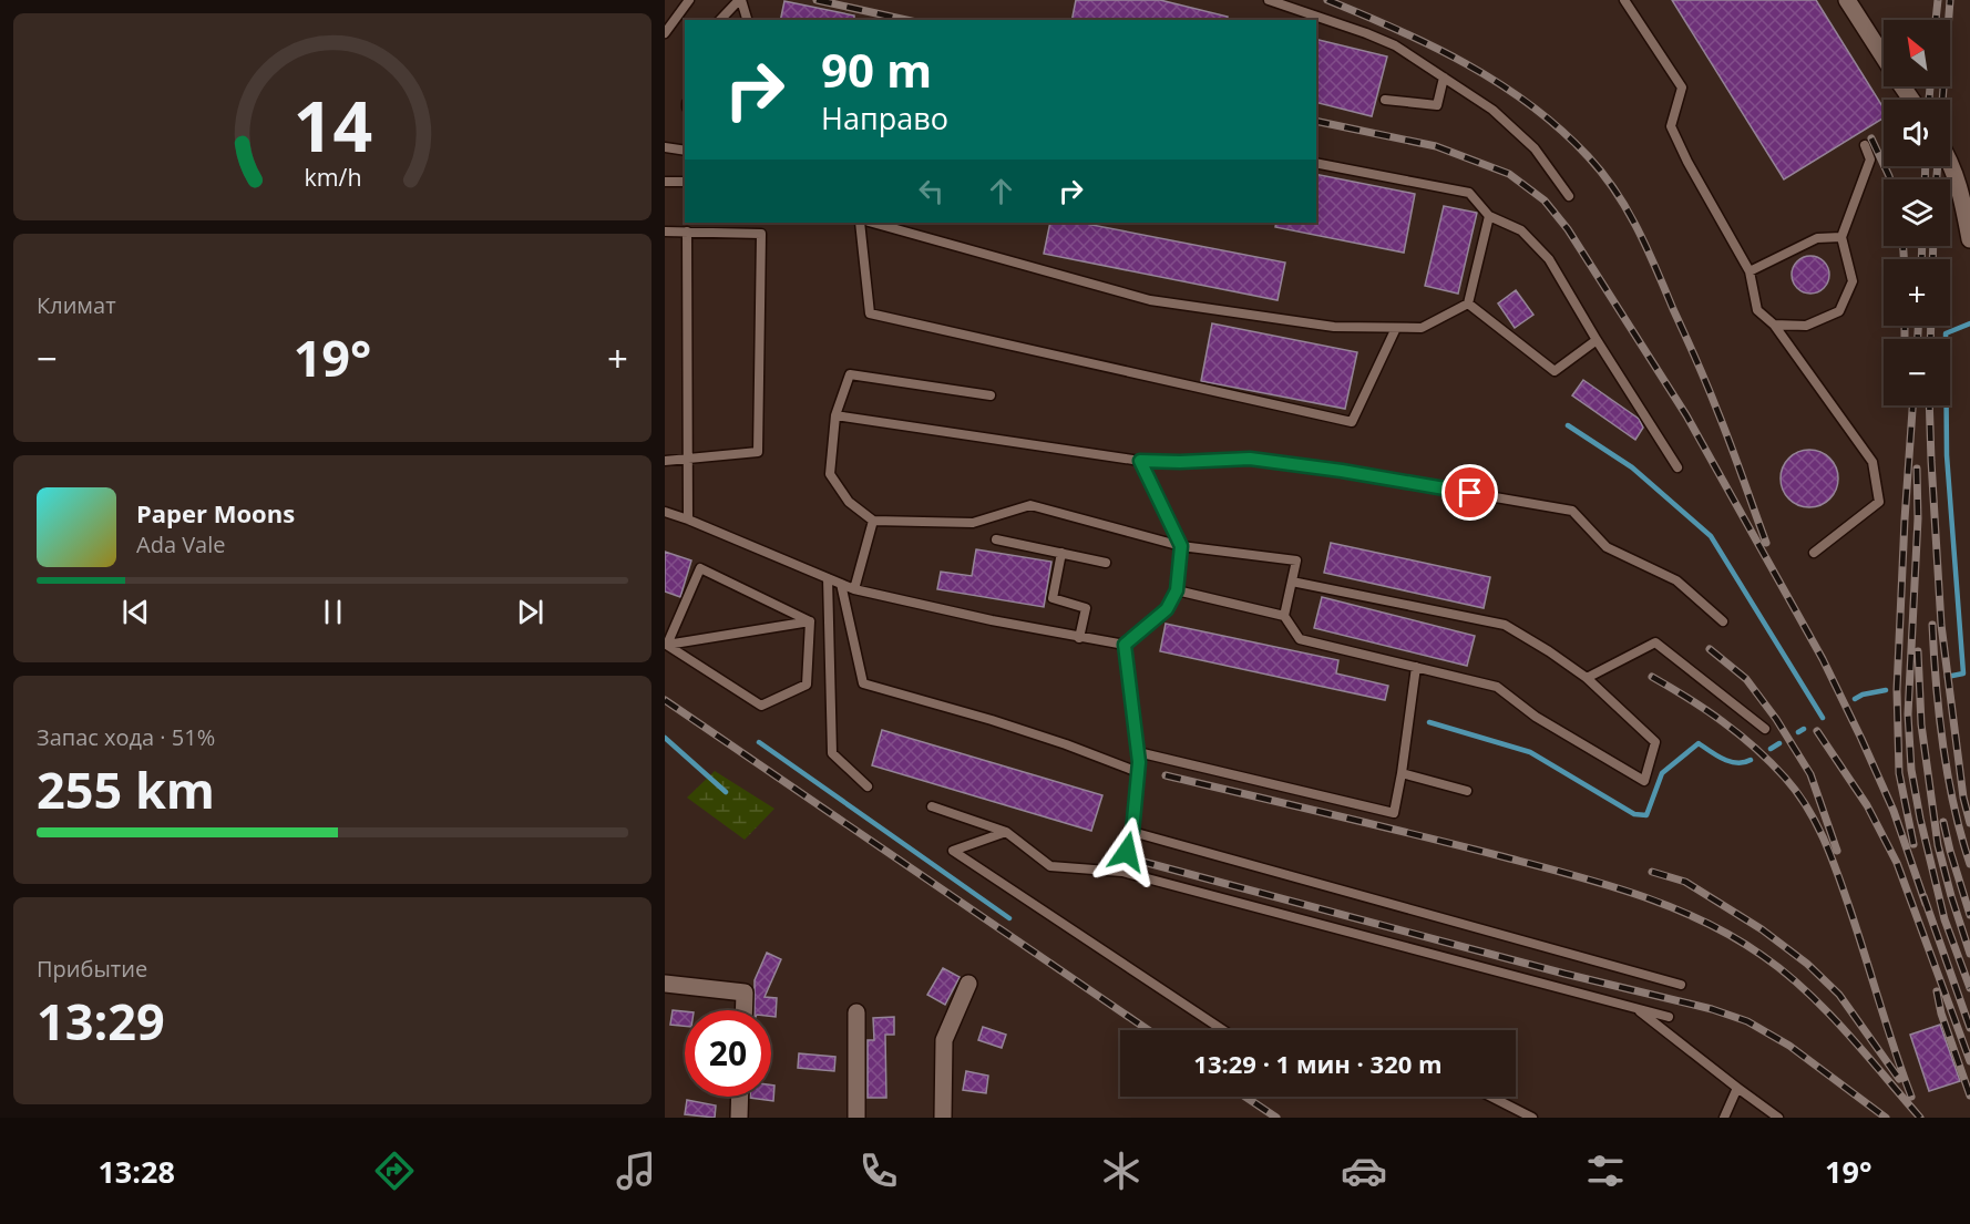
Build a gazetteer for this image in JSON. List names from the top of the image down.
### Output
{
  "north": "top left",
  "page": {
    "map_buttons": ["+", "−"],
    "turn": ["90 m", "Направо"],
    "tile": [
      "Климат",
      ["Запас хода · 51%", "255 km"],
      ["Прибытие", "13:29"]
    ],
    "heat": ["−", "19°", "+"],
    "song": ["Paper Moons", "Ada Vale"],
    "limit": "20",
    "trip": "13:29 · 1 мин · 320 m",
    "tabs": ["13:28", "19°"],
    "gauge": ["14", "km/h"]
  }
}
